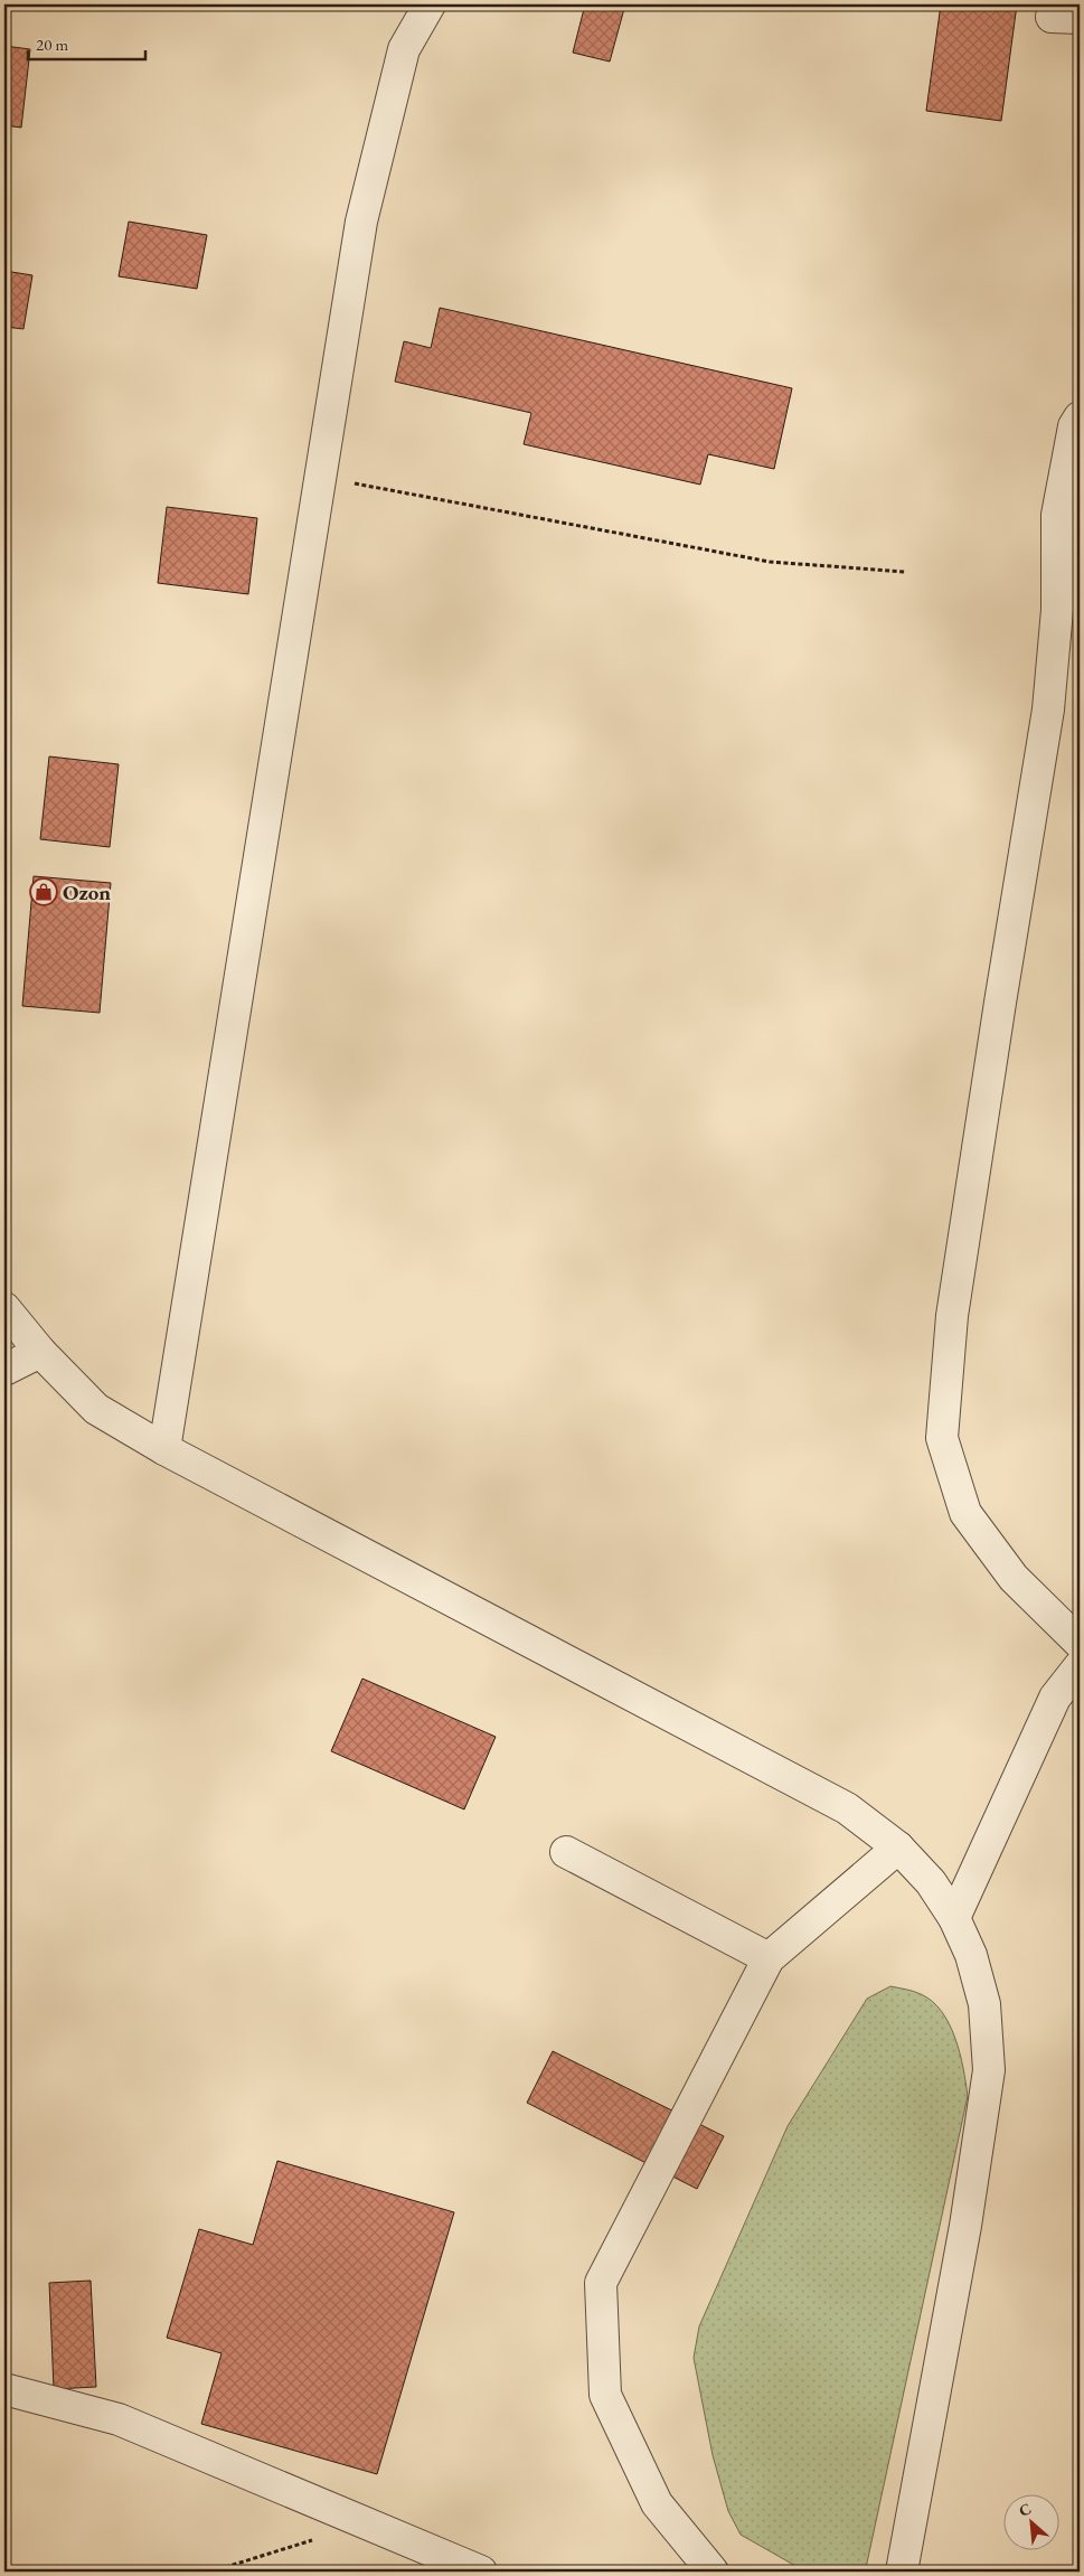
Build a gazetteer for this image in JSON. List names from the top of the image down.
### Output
{
  "places": {
    "shop": ["Ozon"]
  },
  "scale_bar": "20 m",
  "north": "top left"
}
